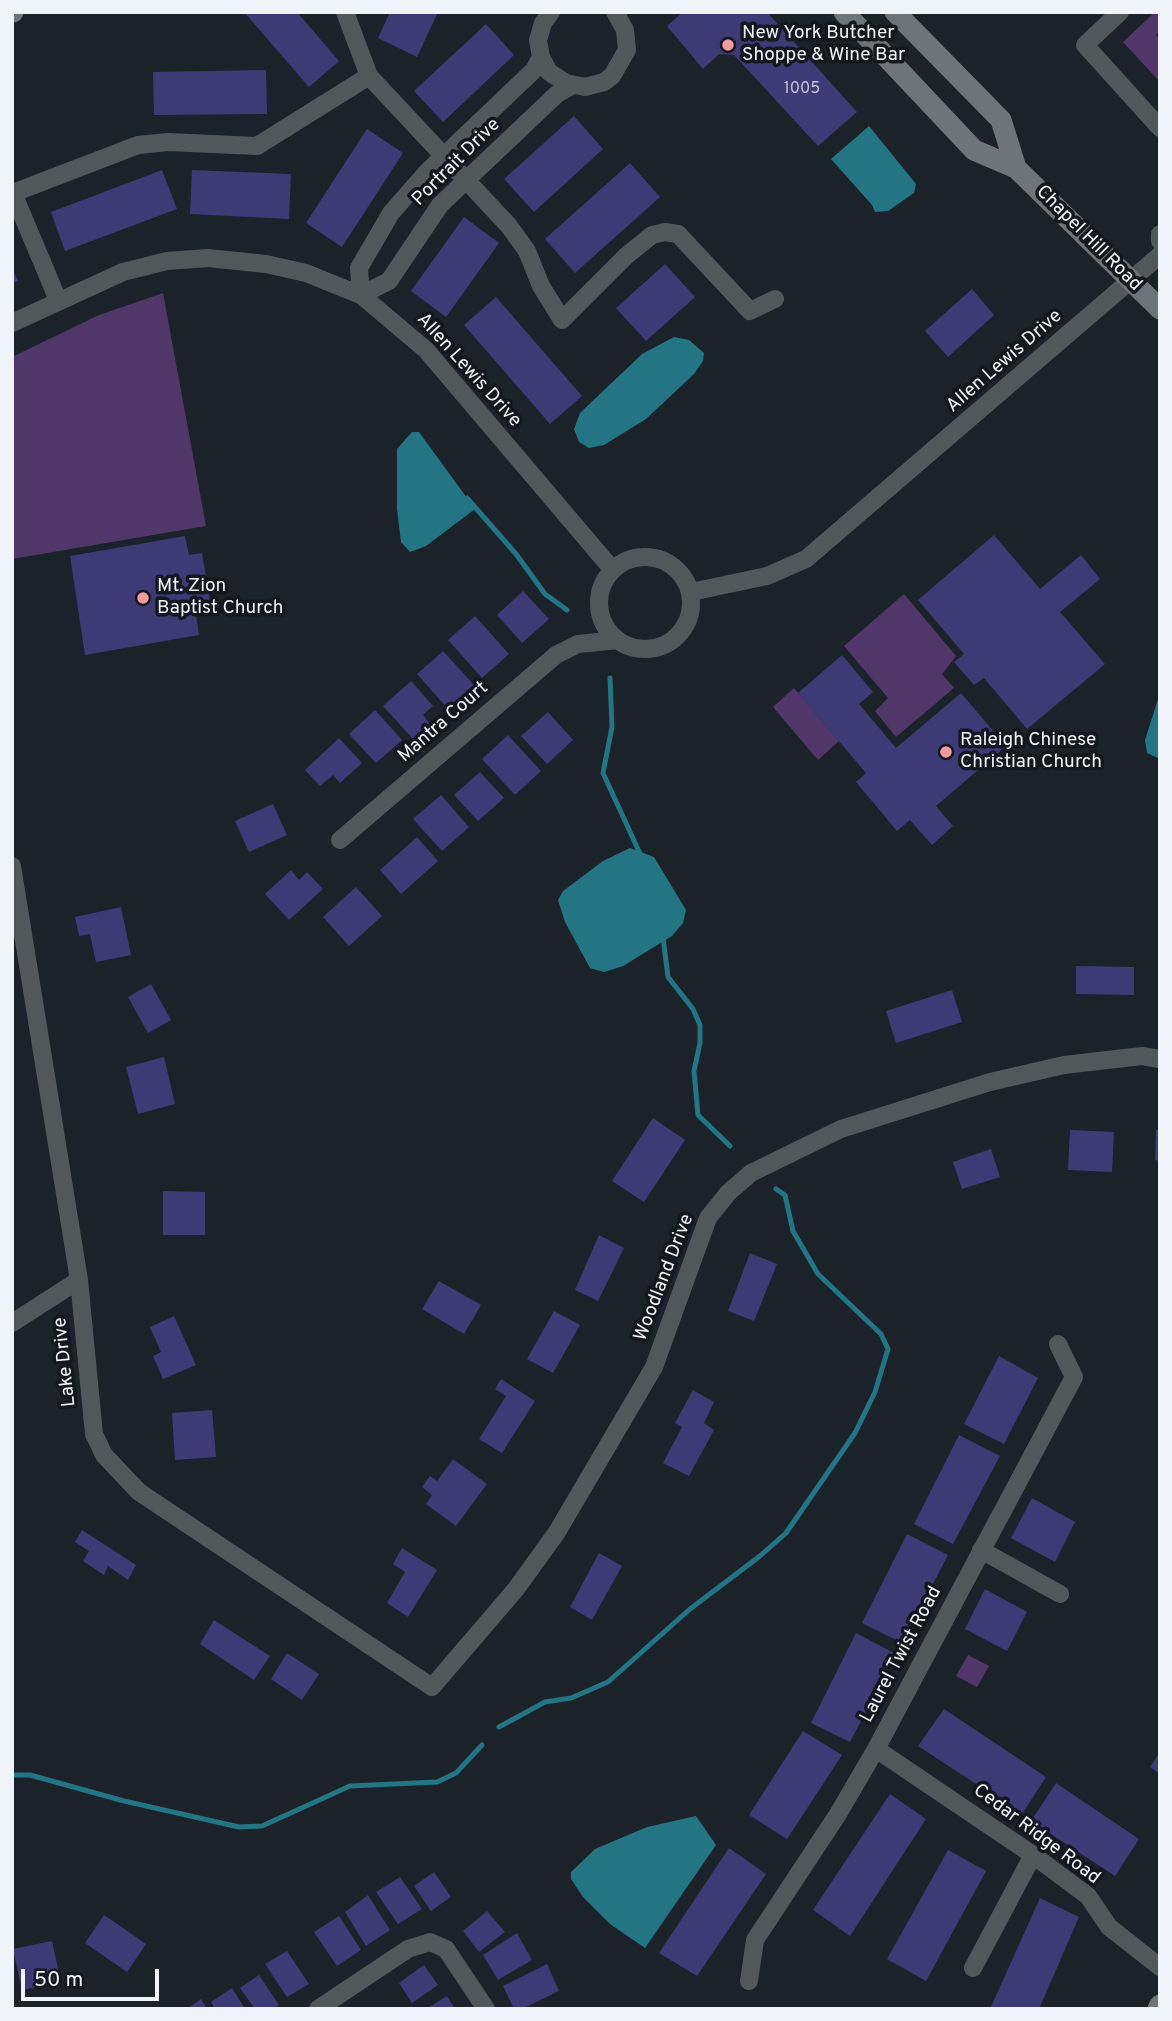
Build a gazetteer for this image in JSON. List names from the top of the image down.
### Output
{
  "streets": {
    "main road": ["Chapel Hill Road"],
    "street": [
      "Portrait Drive",
      "Allen Lewis Drive",
      "Mantra Court",
      "Woodland Drive",
      "Lake Drive",
      "Laurel Twist Road",
      "Cedar Ridge Road"
    ]
  },
  "crossings": [
    ["Portrait Drive", "Allen Lewis Drive"],
    ["Chapel Hill Road", "Allen Lewis Drive"],
    ["Allen Lewis Drive", "Mantra Court"],
    ["Woodland Drive", "Lake Drive"],
    ["Laurel Twist Road", "Cedar Ridge Road"]
  ],
  "places": ["New York Butcher Shoppe & Wine Bar", "Mt. Zion Baptist Church", "Raleigh Chinese Christian Church"],
  "house_numbers": ["1005"],
  "scale_bar": "50 m"
}
